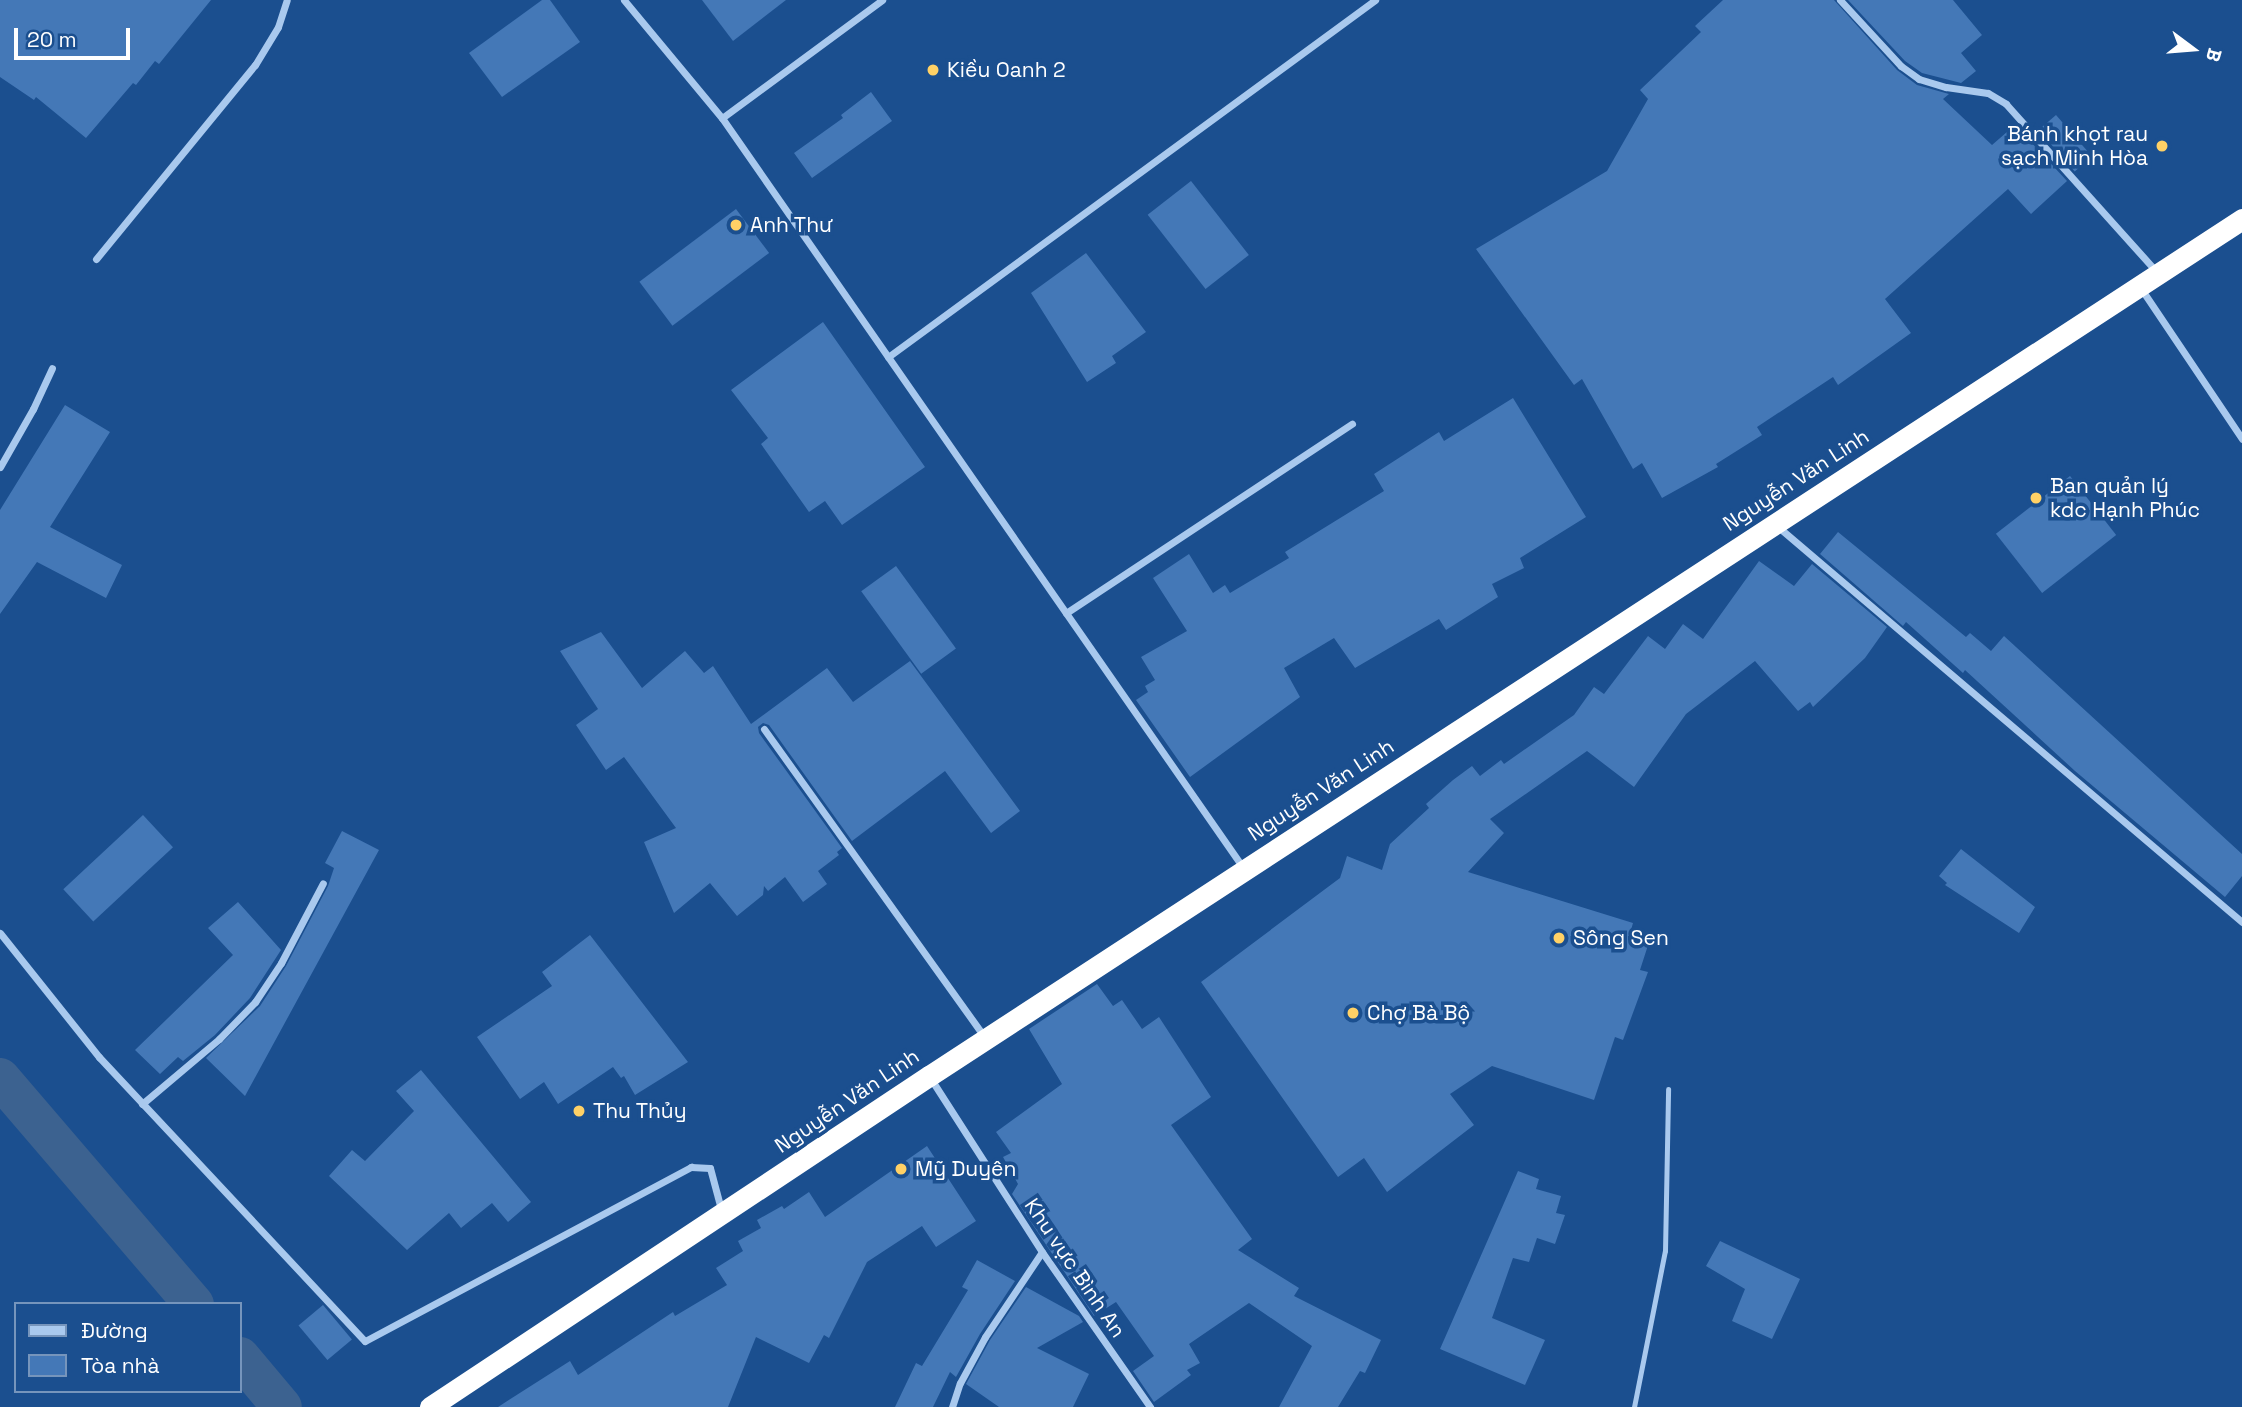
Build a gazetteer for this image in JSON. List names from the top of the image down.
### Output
{
  "streets": {
    "highway": ["Nguyễn Văn Linh"],
    "street": ["Khu vực Bình An"]
  },
  "crossings": [
    ["Nguyễn Văn Linh", "Khu vực Bình An"]
  ],
  "places": [
    "Kiều Oanh 2",
    "Bánh khọt rau sạch Minh Hòa",
    "Anh Thư",
    "Ban quản lý kdc Hạnh Phúc",
    "Sông Sen",
    "Chợ Bà Bộ",
    "Thu Thủy",
    "Mỹ Duyên"
  ],
  "legend": ["Đường", "Tòa nhà"],
  "scale_bar": "20 m",
  "north": "right"
}
